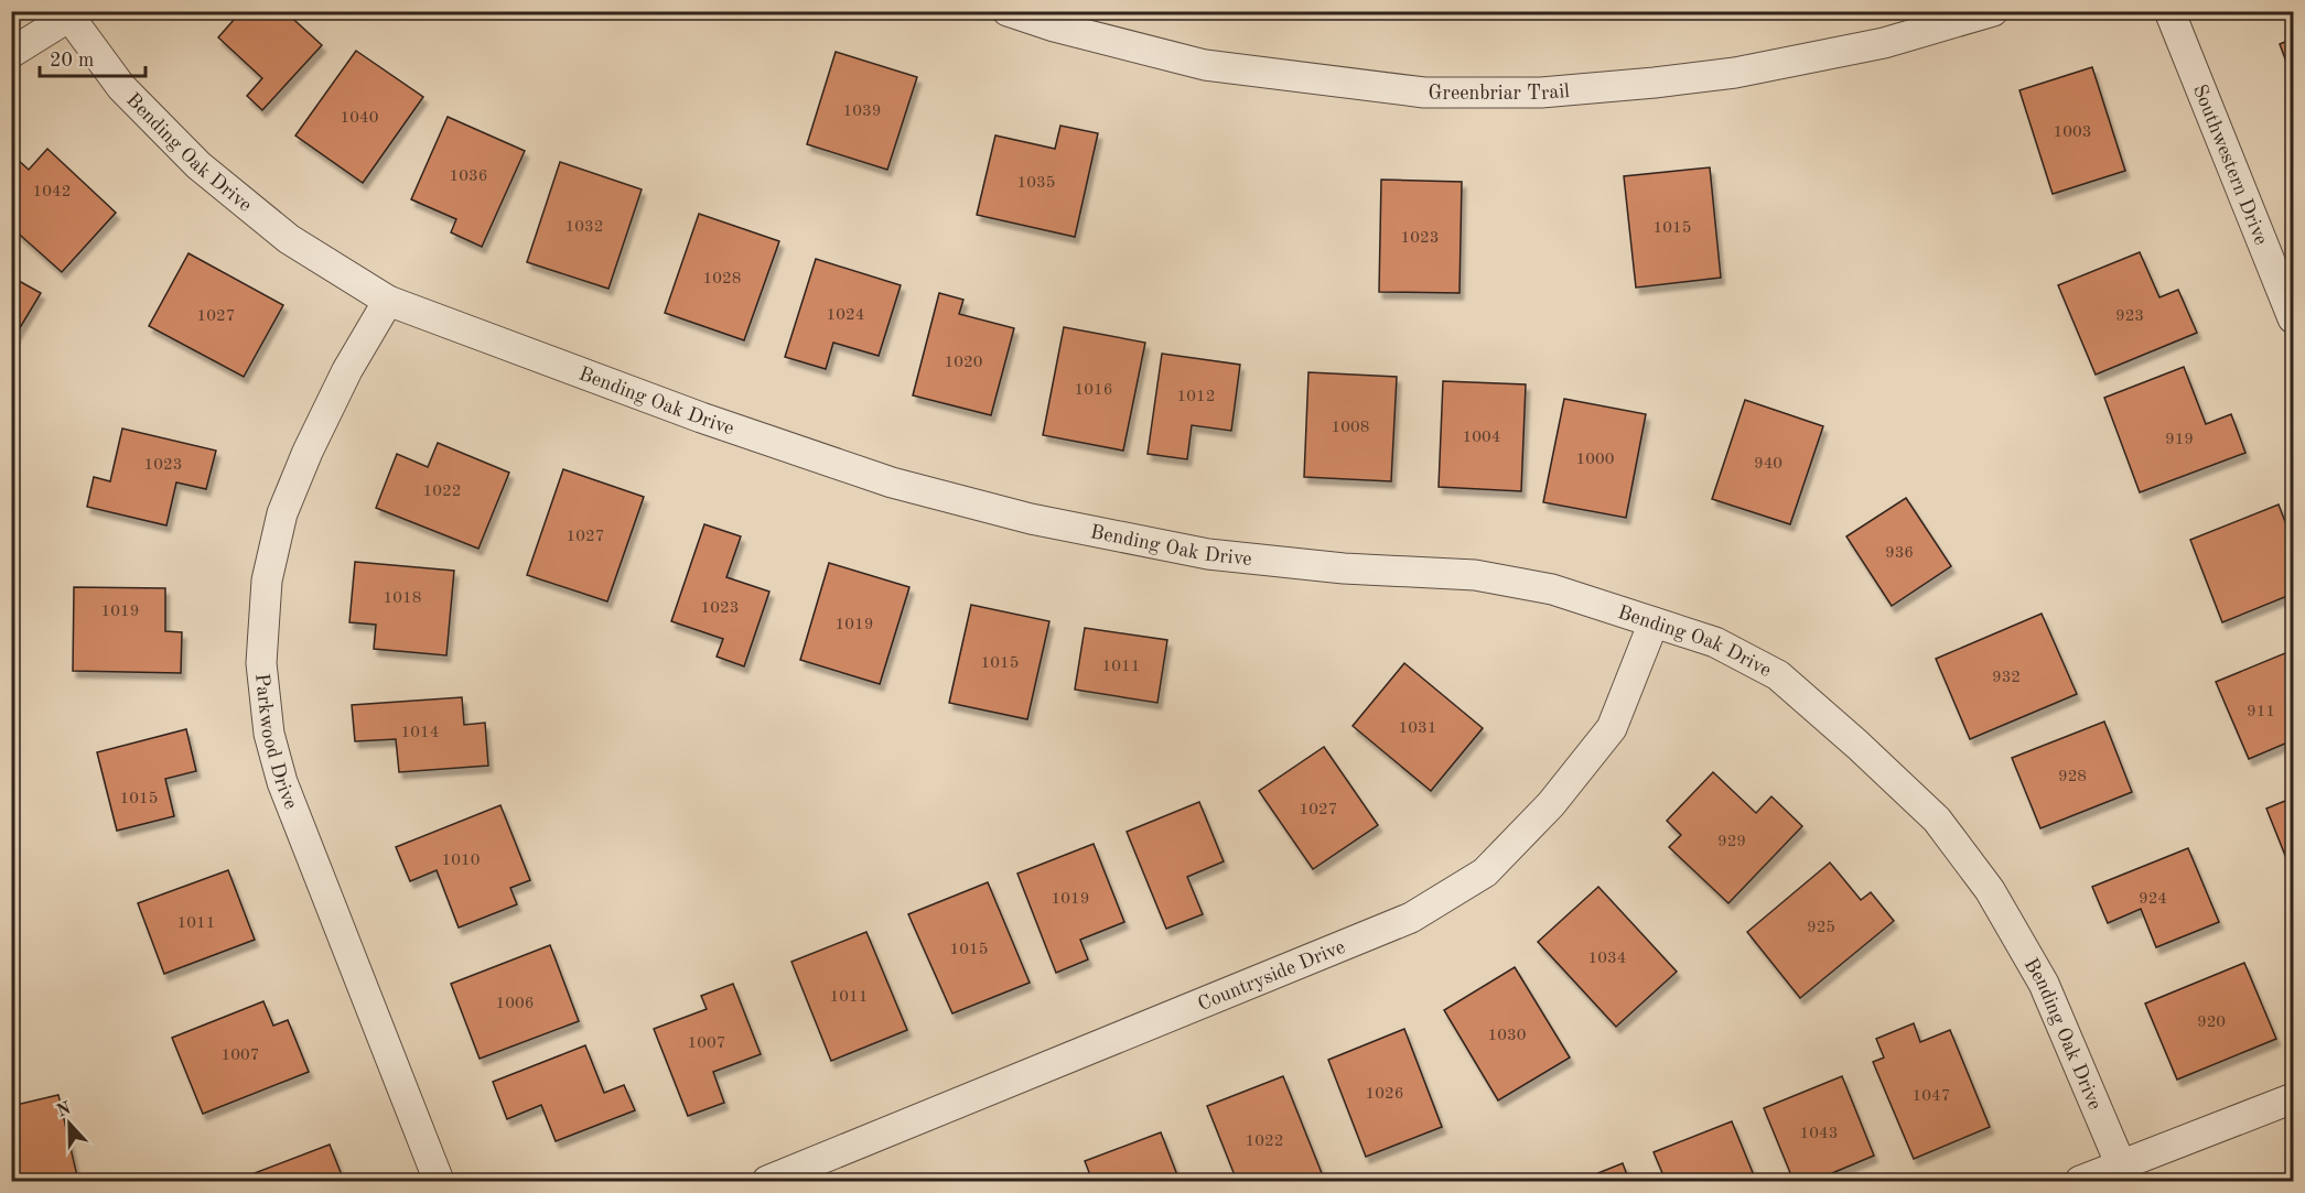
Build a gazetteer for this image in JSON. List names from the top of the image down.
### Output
{
  "streets": {
    "street": [
      "Greenbriar Trail",
      "Bending Oak Drive",
      "Southwestern Drive",
      "Parkwood Drive",
      "Countryside Drive"
    ]
  },
  "crossings": [
    ["Bending Oak Drive", "Parkwood Drive"],
    ["Bending Oak Drive", "Countryside Drive"]
  ],
  "house_numbers": [
    "1039",
    "1040",
    "1003",
    "1036",
    "1035",
    "1042",
    "1032",
    "1015",
    "1023",
    "1028",
    "1024",
    "1027",
    "923",
    "1020",
    "1016",
    "1012",
    "1008",
    "1004",
    "919",
    "1000",
    "940",
    "1023",
    "1022",
    "1027",
    "936",
    "1018",
    "1023",
    "1019",
    "1019",
    "1015",
    "1011",
    "932",
    "911",
    "1031",
    "1014",
    "928",
    "1015",
    "1027",
    "929",
    "1010",
    "1019",
    "924",
    "1011",
    "925",
    "1015",
    "1034",
    "1011",
    "1006",
    "920",
    "1030",
    "1007",
    "1007",
    "1026",
    "1047",
    "1043",
    "1022"
  ],
  "scale_bar": "20 m",
  "north": "top"
}
